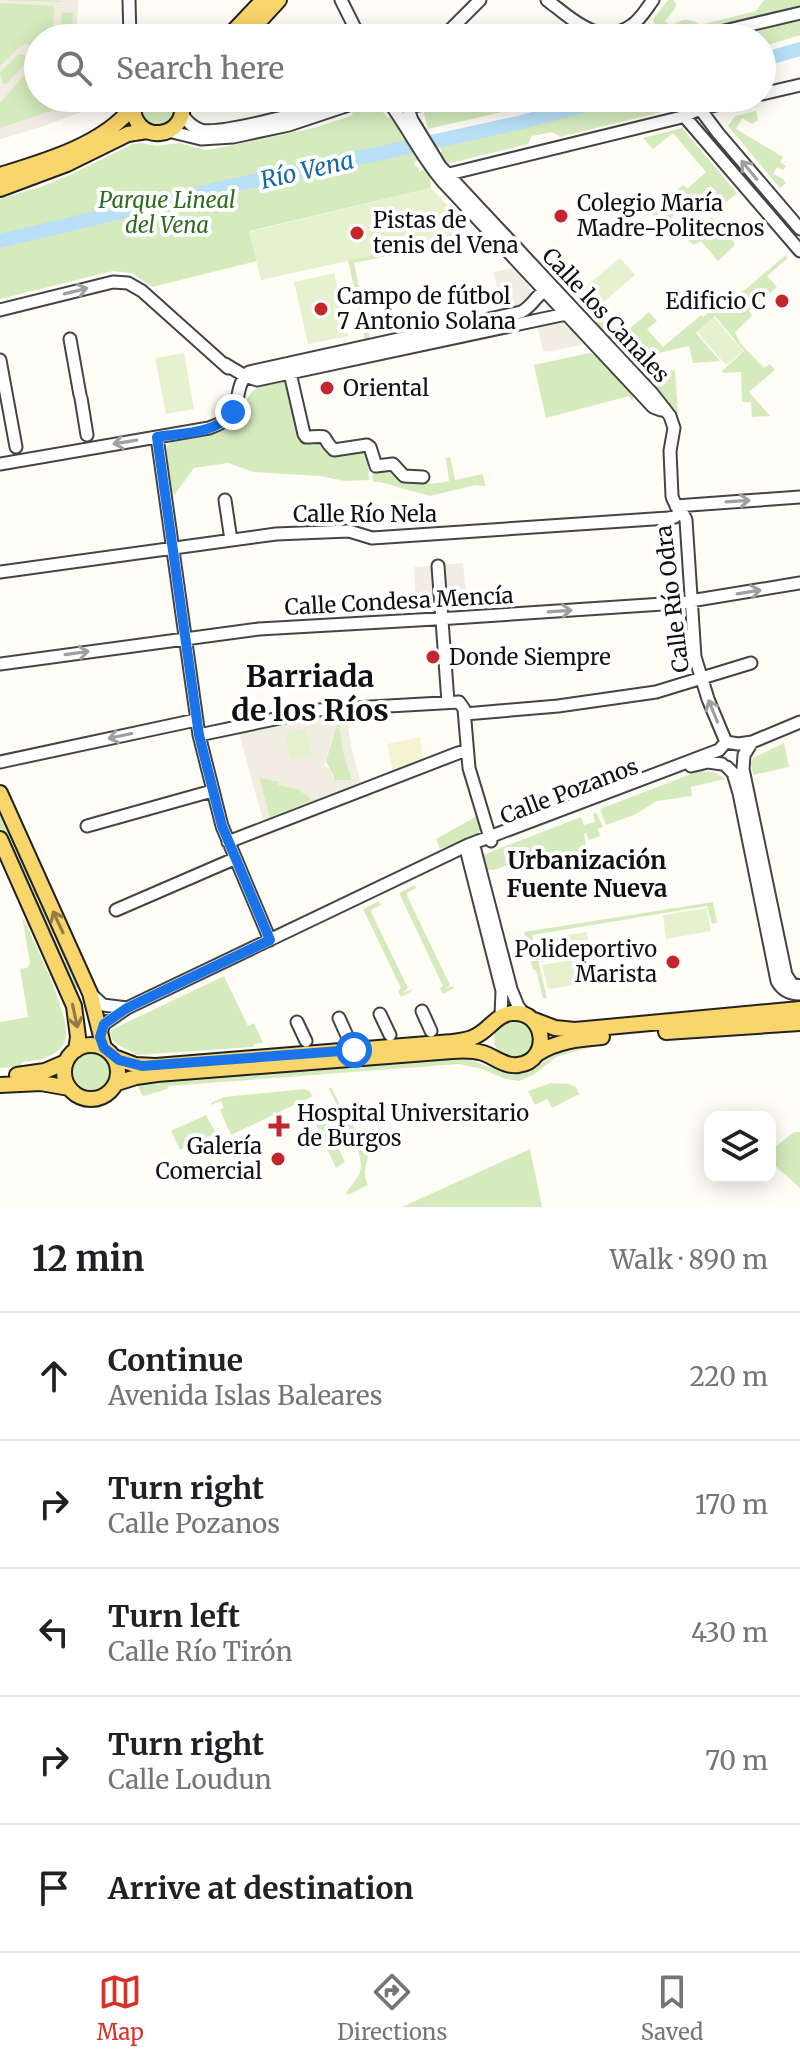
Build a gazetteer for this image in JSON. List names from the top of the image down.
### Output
{
  "streets": {
    "street": [
      "Calle los Canales",
      "Calle Río Nela",
      "Calle Río Odra",
      "Calle Condesa Mencía",
      "Calle Pozanos"
    ]
  },
  "crossings": [
    ["Calle los Canales", "Calle Río Odra"],
    ["Calle Río Nela", "Calle Río Odra"],
    ["Calle Río Odra", "Calle Condesa Mencía"],
    ["Calle Río Odra", "Calle Pozanos"]
  ],
  "districts": ["Barriada de los Ríos", "Urbanización Fuente Nueva"],
  "water": ["Río Vena"],
  "parks": ["Parque Lineal del Vena"],
  "places": {
    "other": [
      "Colegio María Madre-Politecnos",
      "Pistas de tenis del Vena",
      "Edificio C",
      "Campo de fútbol 7 Antonio Solana",
      "Oriental",
      "Donde Siempre",
      "Polideportivo Marista",
      "Galería Comercial"
    ],
    "health": ["Hospital Universitario de Burgos"]
  },
  "page": {
    "search": "Search here",
    "heading": ["12 min", "Walk · 890 m"],
    "list": [
      ["Continue", "Avenida Islas Baleares", "220 m"],
      ["Turn right", "Calle Pozanos", "170 m"],
      ["Turn left", "Calle Río Tirón", "430 m"],
      ["Turn right", "Calle Loudun", "70 m"],
      "Arrive at destination"
    ],
    "nav": ["Map", "Directions", "Saved"]
  }
}
